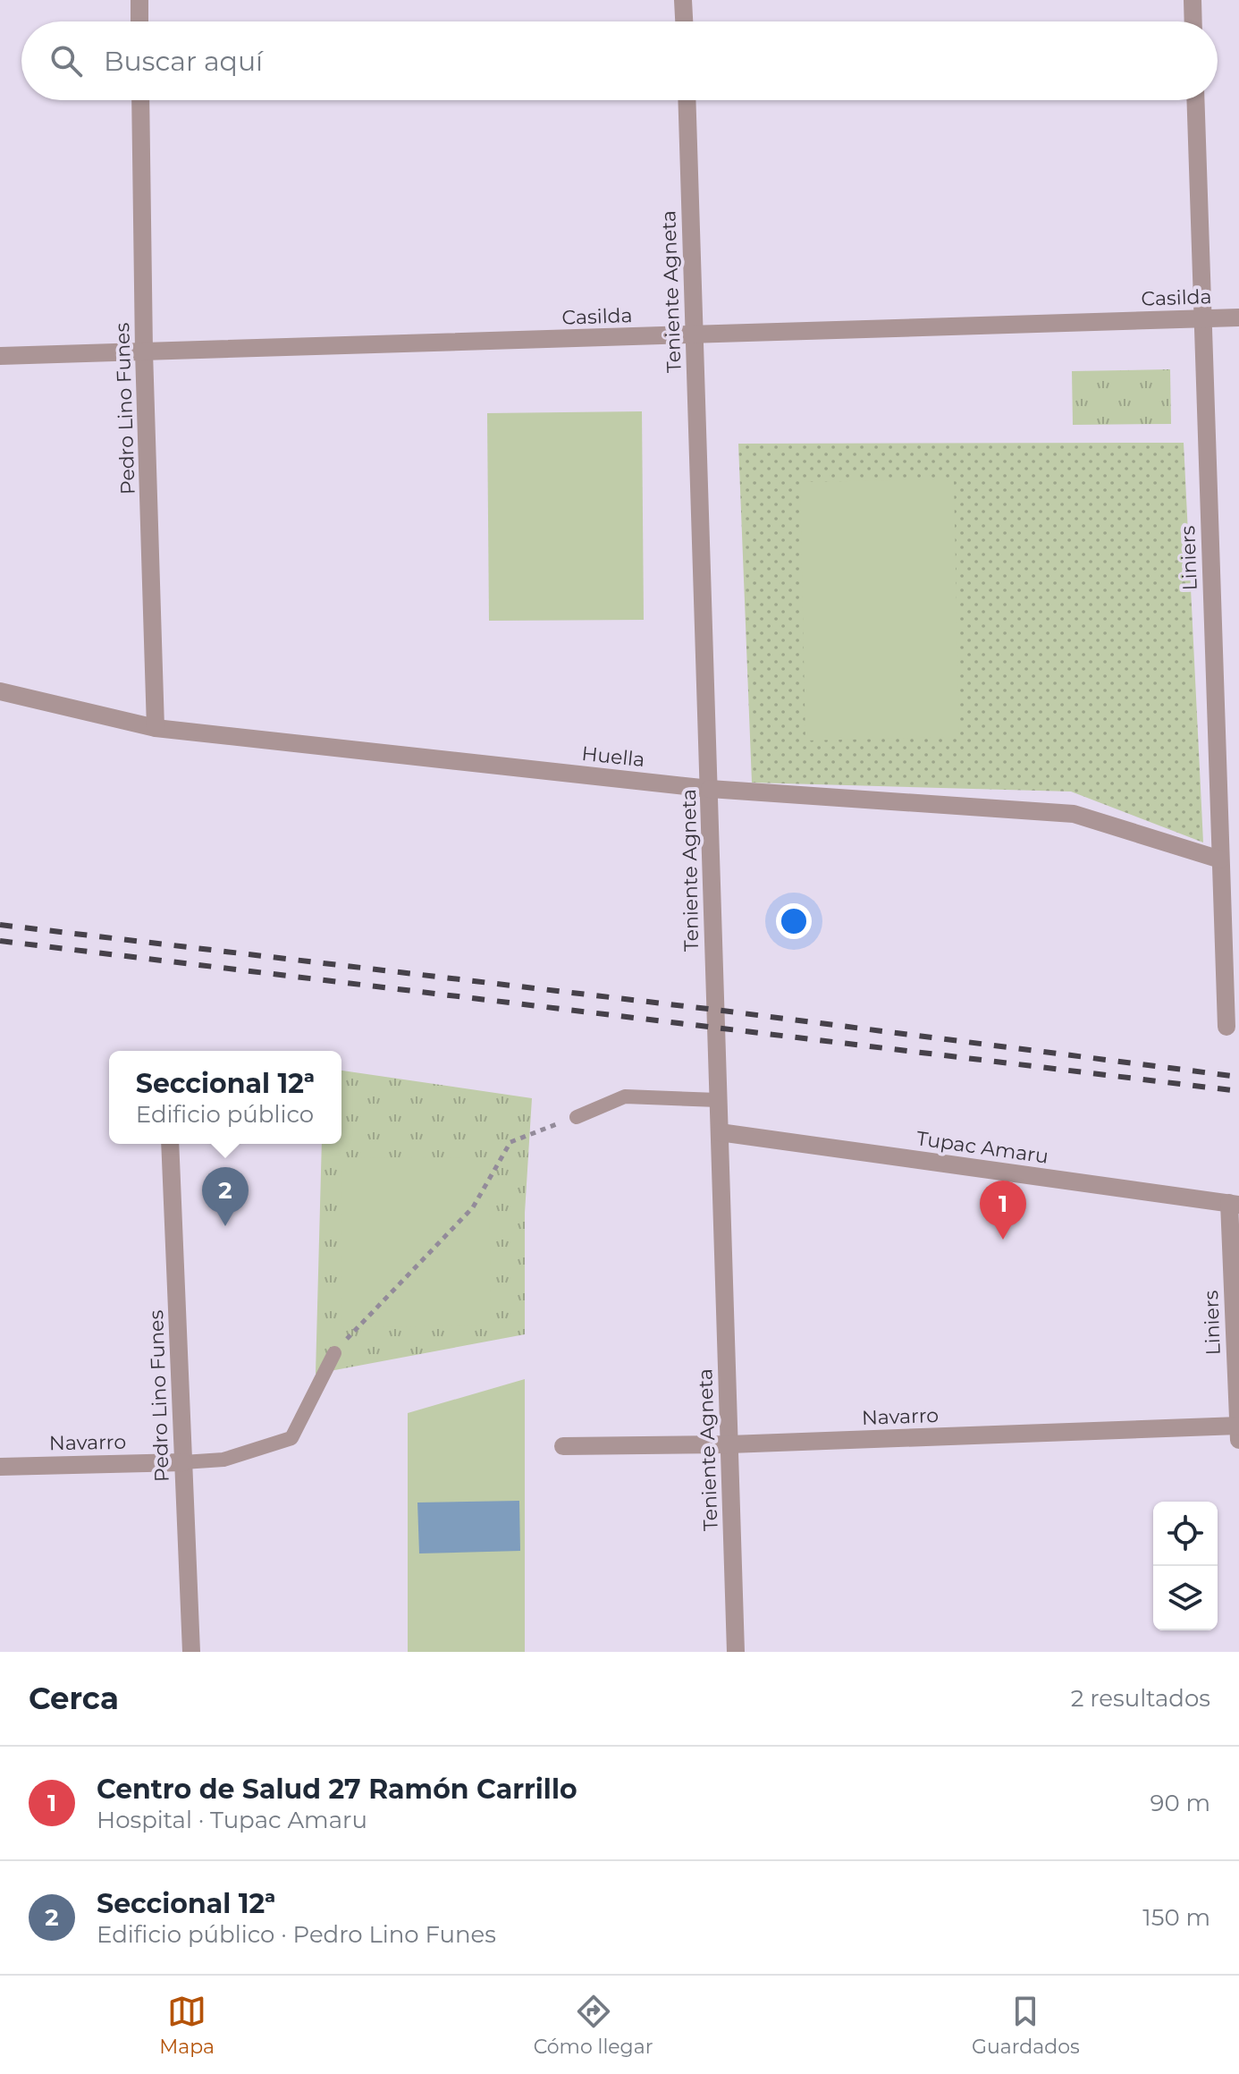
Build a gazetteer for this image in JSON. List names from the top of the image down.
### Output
{
  "streets": {
    "street": [
      "Teniente Agneta",
      "Casilda",
      "Pedro Lino Funes",
      "Liniers",
      "Huella",
      "Tupac Amaru",
      "Navarro"
    ]
  },
  "crossings": [
    ["Teniente Agneta", "Casilda"],
    ["Teniente Agneta", "Huella"],
    ["Teniente Agneta", "Tupac Amaru"],
    ["Teniente Agneta", "Navarro"],
    ["Casilda", "Pedro Lino Funes"],
    ["Casilda", "Liniers"],
    ["Pedro Lino Funes", "Huella"],
    ["Pedro Lino Funes", "Navarro"],
    ["Liniers", "Huella"],
    ["Liniers", "Tupac Amaru"],
    ["Liniers", "Navarro"]
  ],
  "page": {
    "search": "Buscar aquí",
    "popup": ["Seccional 12ª", "Edificio público"],
    "pins": ["2", "1"],
    "heading": ["Cerca", "2 resultados"],
    "list": [
      {
        "mark": "1",
        "name": "Centro de Salud 27 Ramón Carrillo",
        "note": "Hospital · Tupac Amaru",
        "value": "90 m"
      },
      {
        "mark": "2",
        "name": "Seccional 12ª",
        "note": "Edificio público · Pedro Lino Funes",
        "value": "150 m"
      }
    ],
    "nav": ["Mapa", "Cómo llegar", "Guardados"]
  }
}
